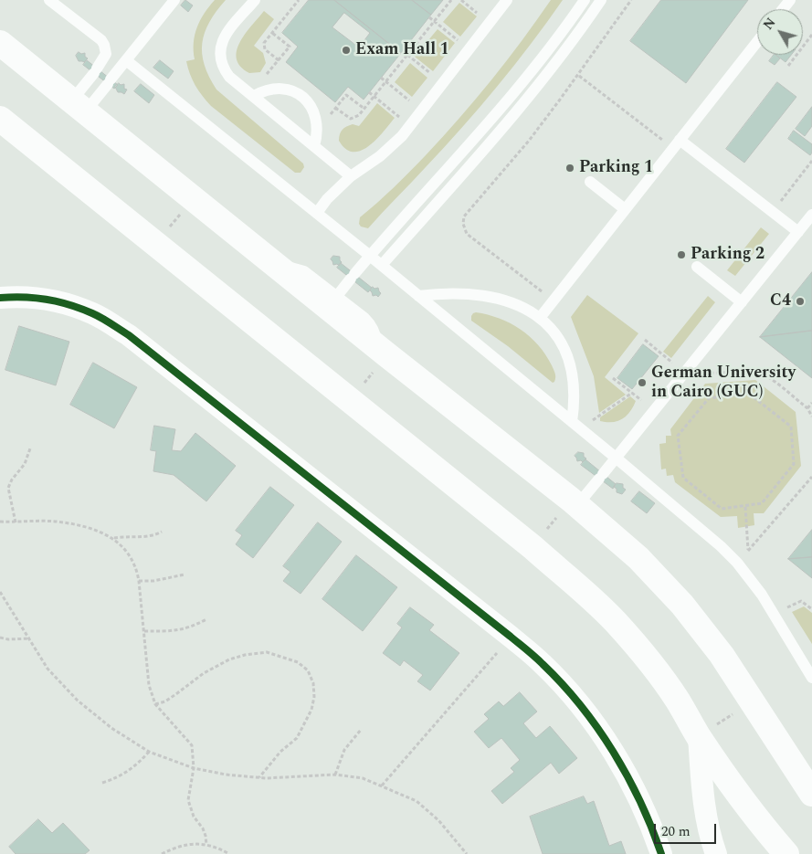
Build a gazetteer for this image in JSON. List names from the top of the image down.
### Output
{
  "places": [
    "Exam Hall 1",
    "Parking 1",
    "Parking 2",
    "C4",
    "German University in Cairo (GUC)"
  ],
  "scale_bar": "20 m",
  "north": "top left"
}
